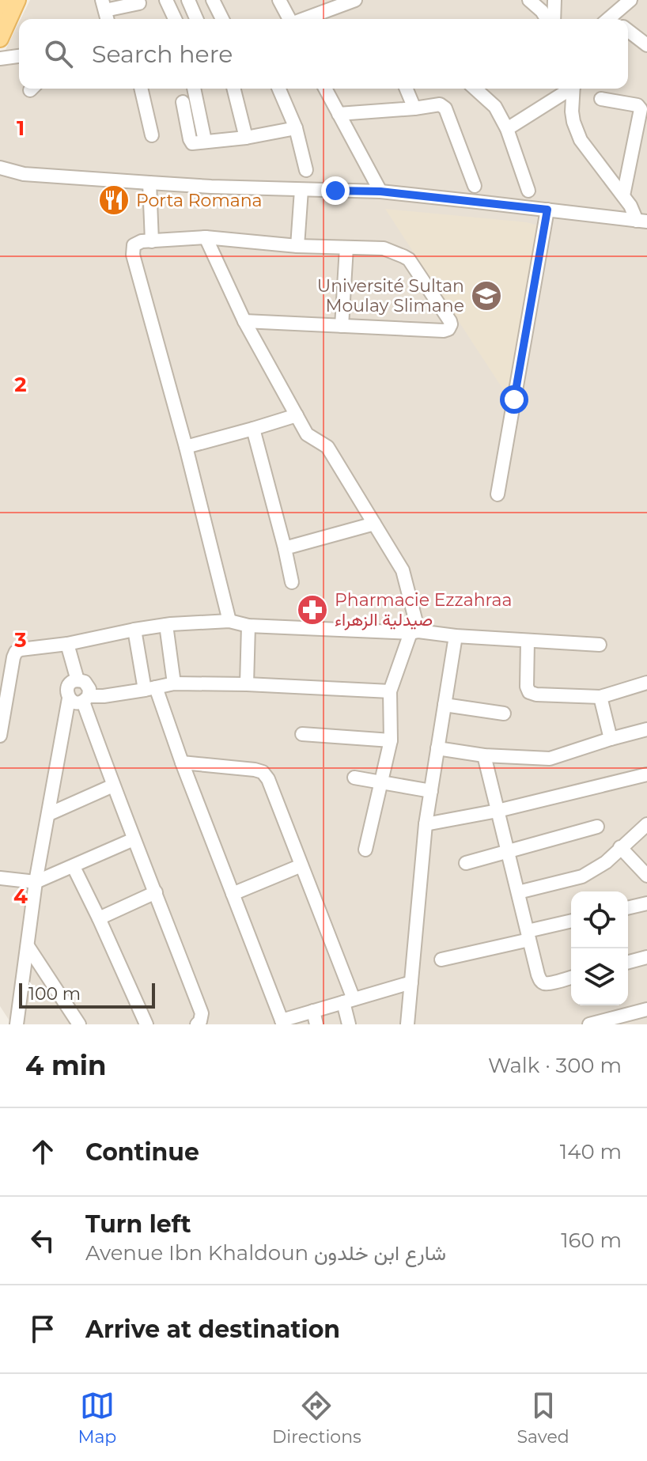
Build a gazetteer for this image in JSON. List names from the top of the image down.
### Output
{
  "places": {
    "restaurant": ["Porta Romana"],
    "school or university": ["Université Sultan Moulay Slimane"],
    "pharmacy": ["Pharmacie Ezzahraa صيدلية الزهراء"]
  },
  "scale_bar": "100 m",
  "page": {
    "search": "Search here",
    "scale": "100 m",
    "heading": ["4 min", "Walk · 300 m"],
    "list": [
      ["Continue", "140 m"],
      ["Turn left", "Avenue Ibn Khaldoun شارع ابن خلدون", "160 m"],
      "Arrive at destination"
    ],
    "nav": ["Map", "Directions", "Saved"]
  },
  "grid": {
    "rows": [
      "1",
      "2",
      "3",
      "4"
    ]
  }
}
